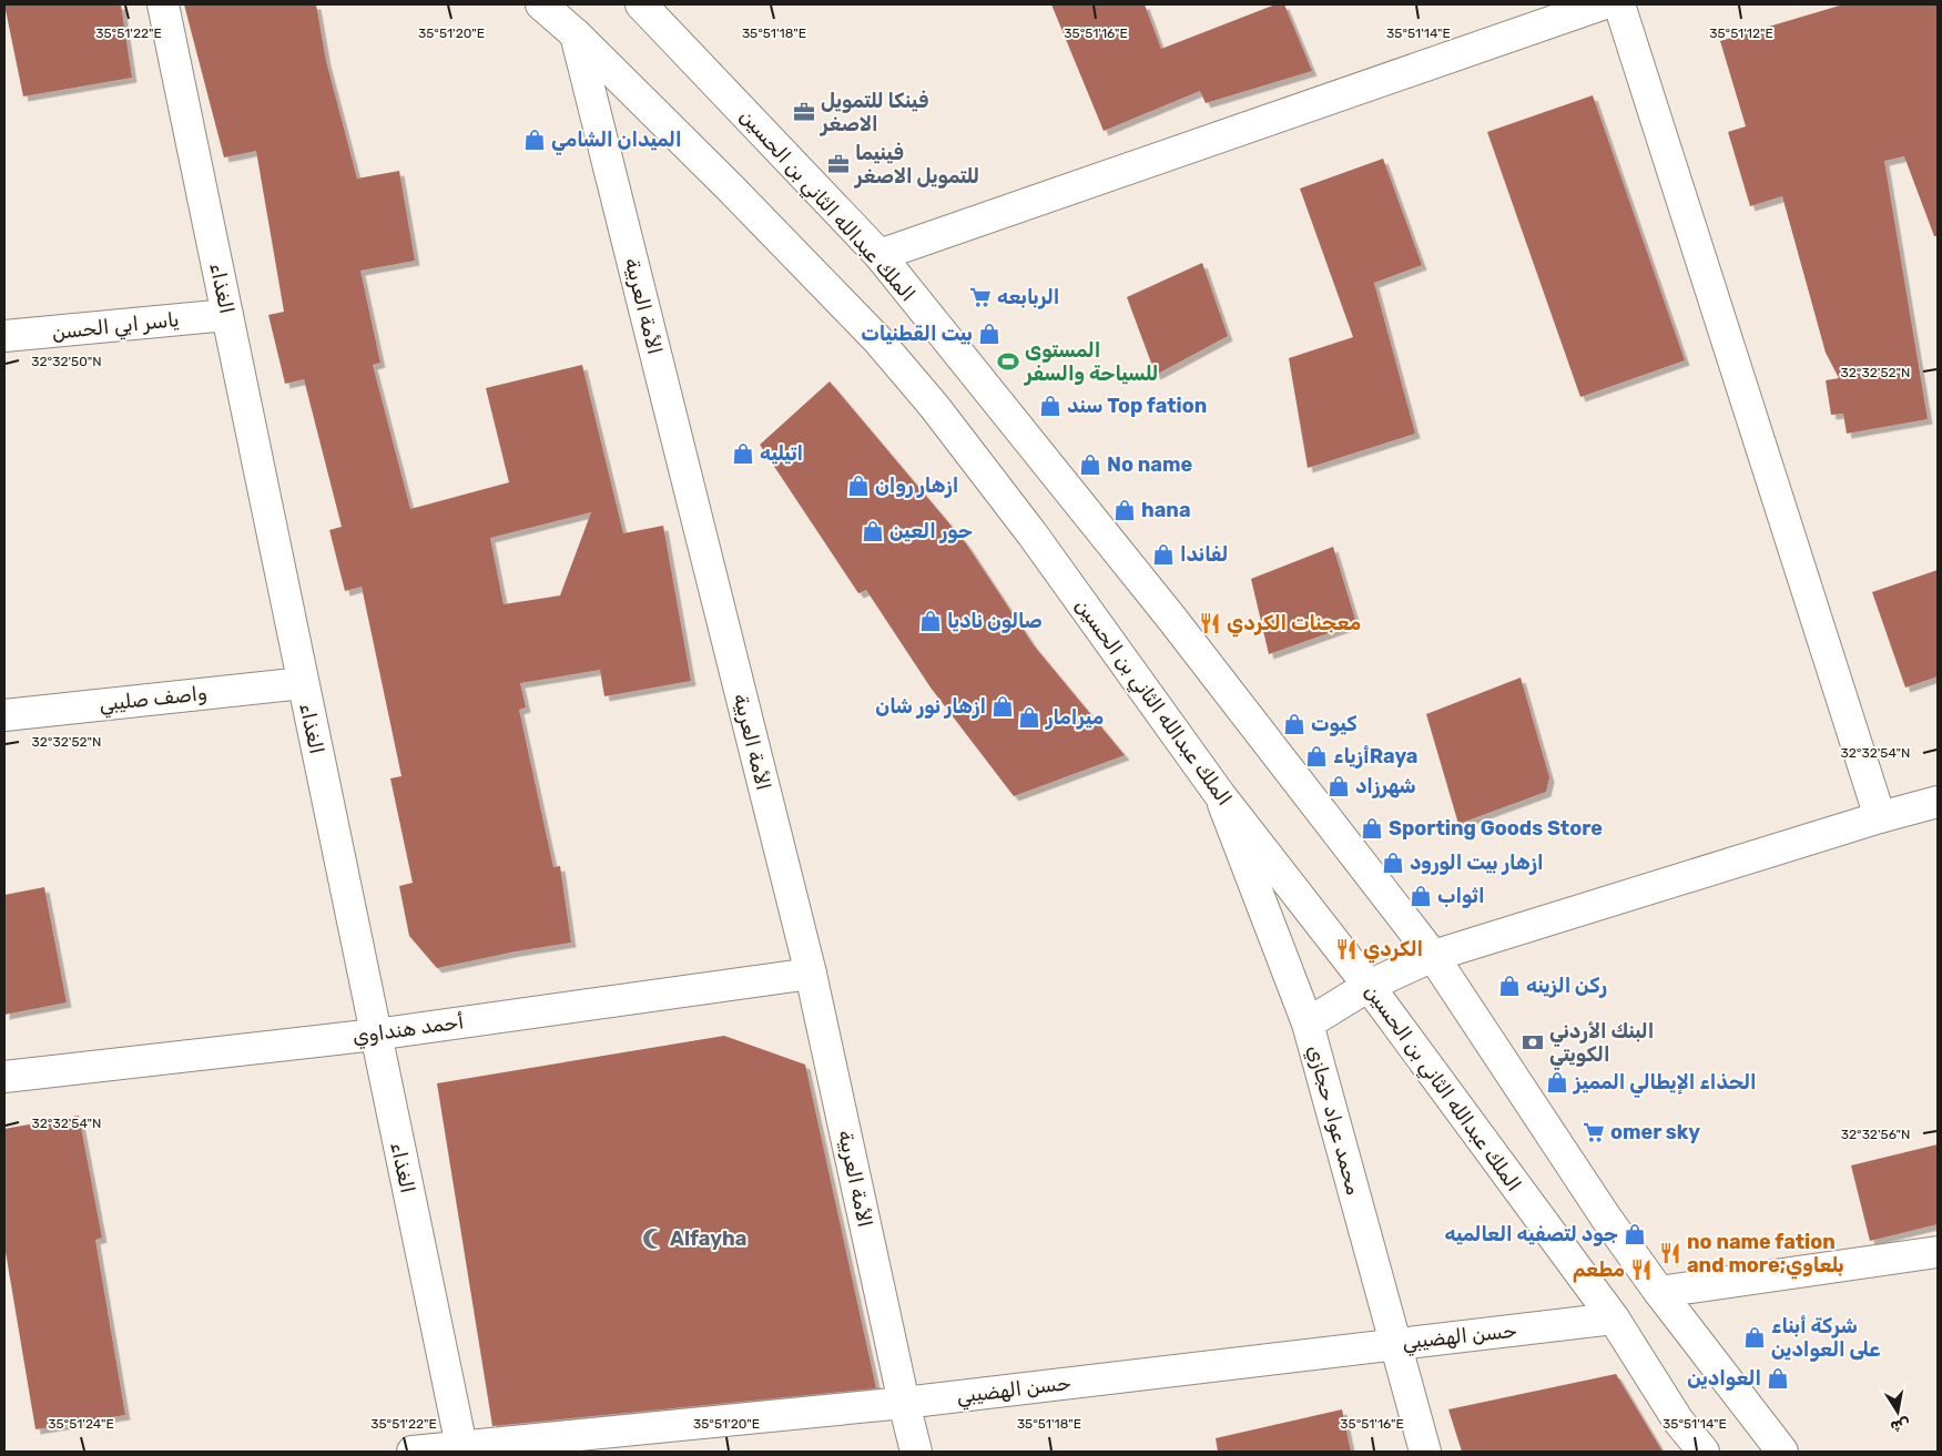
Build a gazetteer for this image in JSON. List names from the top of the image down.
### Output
{
  "streets": {
    "street": [
      "الملك عبدالله الثاني بن الحسين",
      "الغذاء",
      "الأمة العربية",
      "ياسر ابي الحسن",
      "واصف صليبي",
      "أحمد هنداوي",
      "محمد عواد حجازي",
      "حسن الهضيبي"
    ]
  },
  "crossings": [
    ["الملك عبدالله الثاني بن الحسين", "الأمة العربية"],
    ["الملك عبدالله الثاني بن الحسين", "محمد عواد حجازي"],
    ["الملك عبدالله الثاني بن الحسين", "حسن الهضيبي"],
    ["الغذاء", "ياسر ابي الحسن"],
    ["الغذاء", "واصف صليبي"],
    ["الغذاء", "أحمد هنداوي"],
    ["الغذاء", "حسن الهضيبي"],
    ["الأمة العربية", "أحمد هنداوي"],
    ["الأمة العربية", "حسن الهضيبي"],
    ["محمد عواد حجازي", "حسن الهضيبي"]
  ],
  "places": {
    "office": ["فينكا للتمويل الاصغر", "فينيما للتمويل الاصغر"],
    "shop": [
      "الميدان الشامي",
      "بيت القطنيات",
      "سند Top fation",
      "اتيليه",
      "No name",
      "ازهار روان",
      "hana",
      "حور العين",
      "لفاندا",
      "صالون ناديا",
      "ازهار نور شان",
      "ميرامار",
      "كيوت",
      "أزياءRaya",
      "شهرزاد",
      "Sporting Goods Store",
      "ازهار بيت الورود",
      "اثواب",
      "ركن الزينه",
      "الحذاء الإيطالي المميز",
      "جود لتصفيه العالميه",
      "شركة أبناء على العوادين",
      "العوادين"
    ],
    "supermarket": ["الربابعه", "omer sky"],
    "sports": ["المستوى للسياحة والسفر"],
    "restaurant": [
      "معجنات الكردي",
      "الكردي",
      "no name fation and more;بلعاوي",
      "مطعم"
    ],
    "bank": ["البنك الأردني الكويتي"],
    "mosque": ["Alfayha"]
  },
  "north": "bottom",
  "coordinates": [
    "35°51'22\"E",
    "35°51'20\"E",
    "35°51'18\"E",
    "35°51'16\"E",
    "35°51'14\"E",
    "35°51'12\"E",
    "32°32'50\"N",
    "32°32'52\"N",
    "32°32'54\"N",
    "32°32'56\"N",
    "35°51'24\"E"
  ]
}
